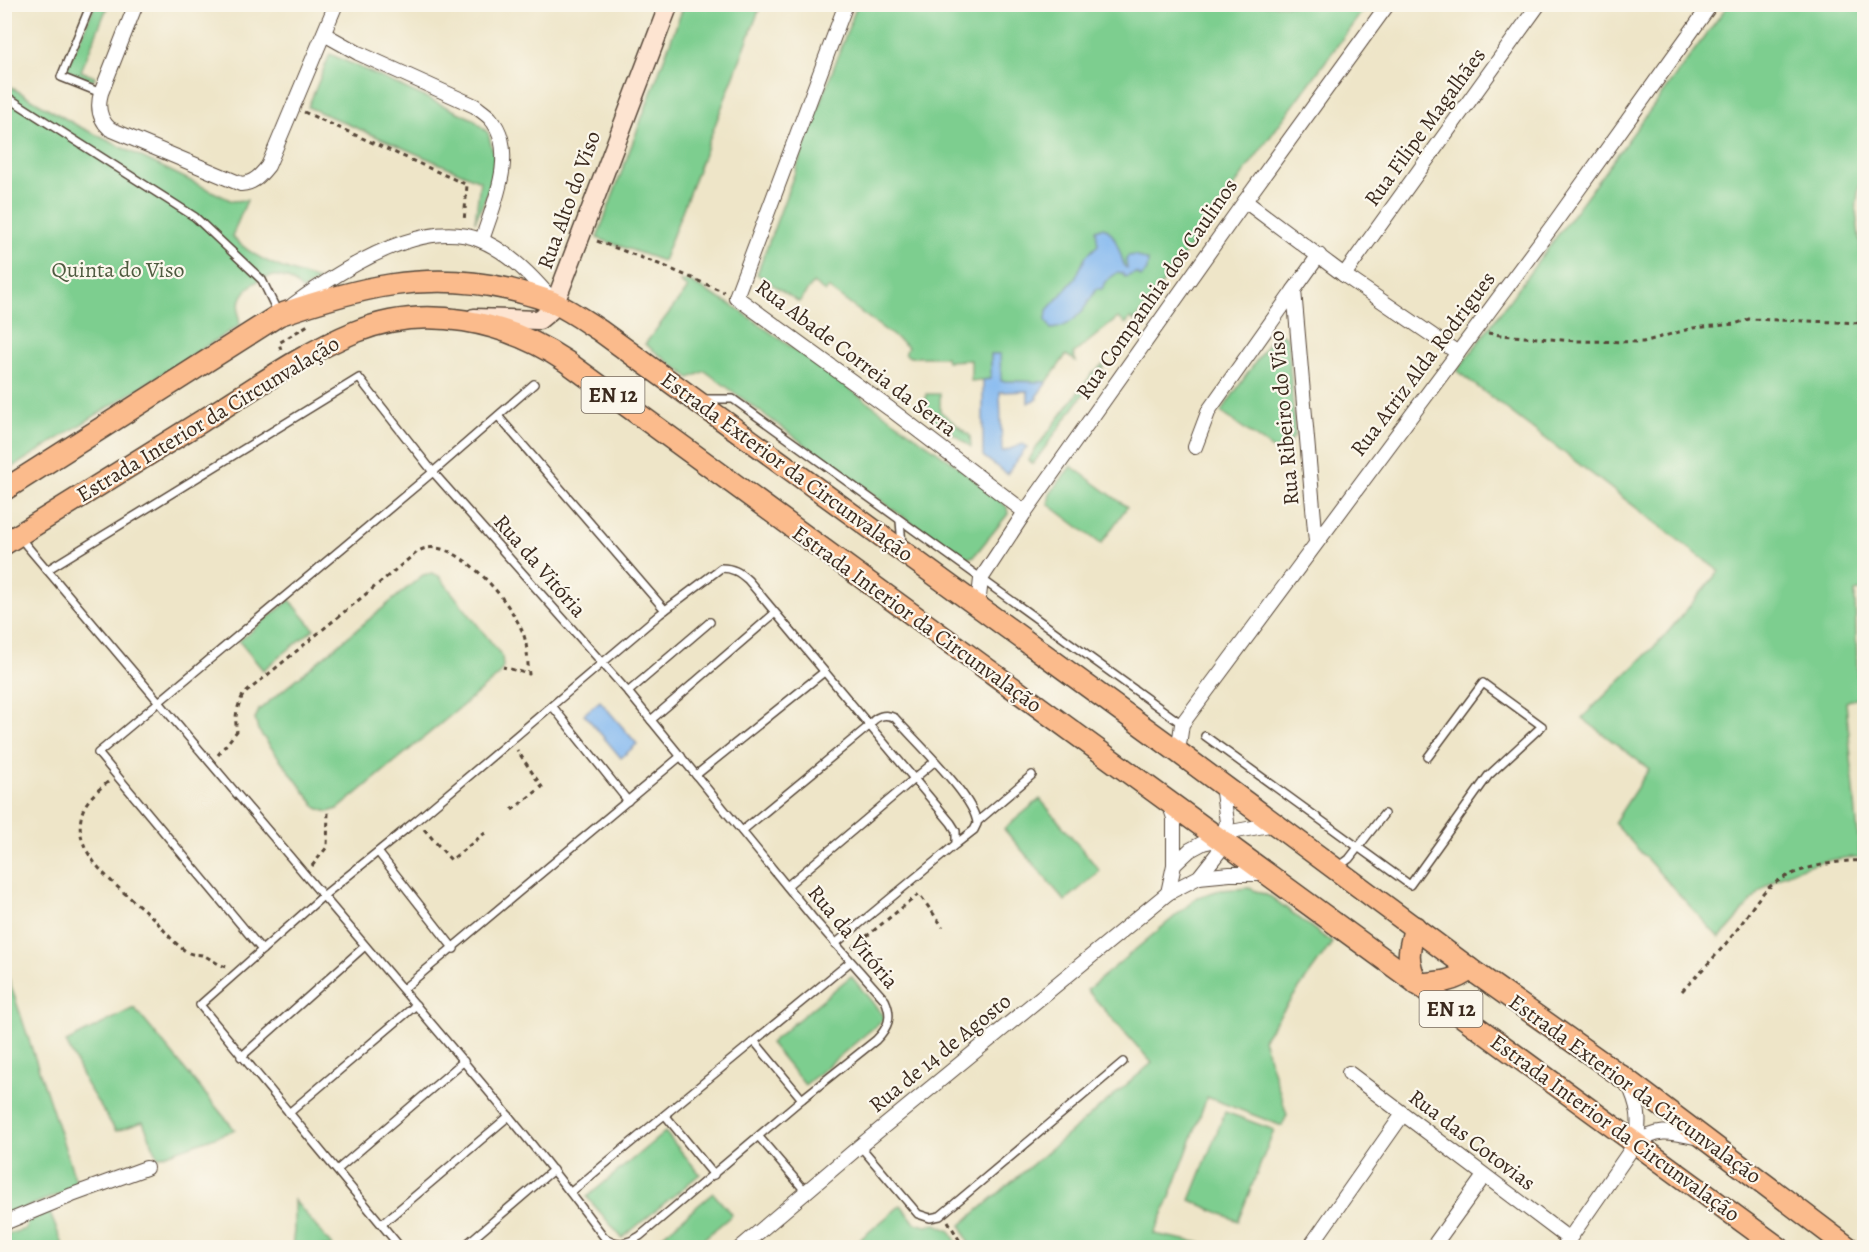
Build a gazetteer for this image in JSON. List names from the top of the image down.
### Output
{
  "streets": {
    "main road": [
      "Rua Alto do Viso",
      "EN 12",
      "Estrada Interior da Circunvalação",
      "Estrada Exterior da Circunvalação"
    ],
    "street": [
      "Rua Filipe Magalhães",
      "Rua Companhia dos Caulinos",
      "Rua Abade Correia da Serra",
      "Rua Atriz Alda Rodrigues",
      "Rua Ribeiro do Viso",
      "Rua de 14 de Agosto",
      "Rua das Cotovias"
    ],
    "lane": ["Rua da Vitória"]
  },
  "crossings": [
    ["Rua Alto do Viso", "Estrada Interior da Circunvalação"],
    ["Rua Alto do Viso", "Estrada Exterior da Circunvalação"],
    ["Rua Companhia dos Caulinos", "Rua Abade Correia da Serra"],
    ["Rua Companhia dos Caulinos", "Estrada Exterior da Circunvalação"],
    ["Rua Atriz Alda Rodrigues", "Rua Ribeiro do Viso"],
    ["Rua Atriz Alda Rodrigues", "Estrada Exterior da Circunvalação"],
    ["Estrada Interior da Circunvalação", "Rua de 14 de Agosto"],
    ["Estrada Exterior da Circunvalação", "Rua de 14 de Agosto"]
  ],
  "parks": ["Quinta do Viso"]
}
